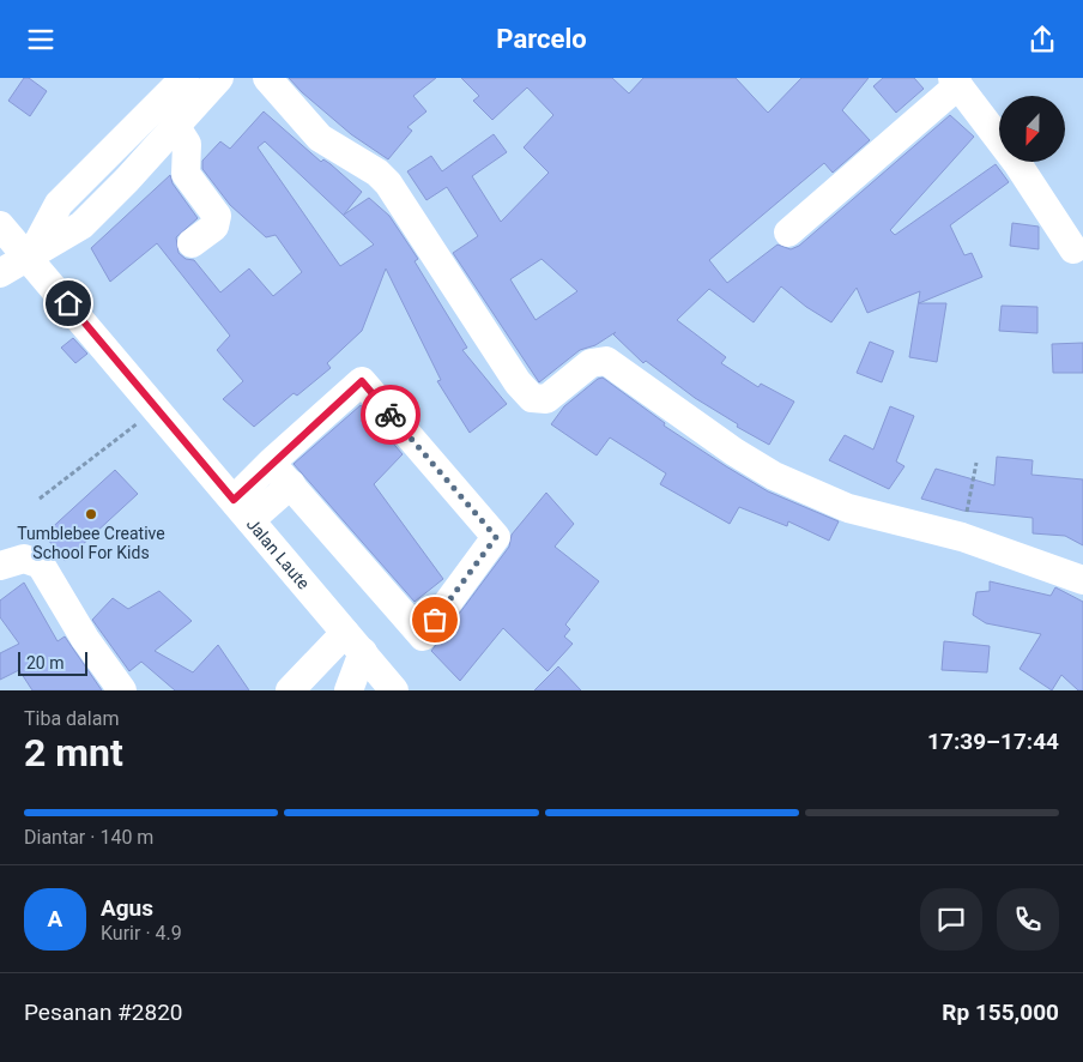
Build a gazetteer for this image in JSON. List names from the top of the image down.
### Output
{
  "streets": {
    "street": ["Jalan Laute"]
  },
  "places": ["Tumblebee Creative School For Kids"],
  "scale_bar": "20 m",
  "north": "bottom",
  "page": {
    "header": "Parcelo",
    "scale": "20 m",
    "heading": ["2 mnt", "Tiba dalam", "17:39–17:44"],
    "panel": [
      "Agus",
      "Kurir · 4.9",
      "Pesanan #2820",
      "Rp 155,000"
    ],
    "bar": "Diantar · 140 m",
    "round": "A"
  }
}
